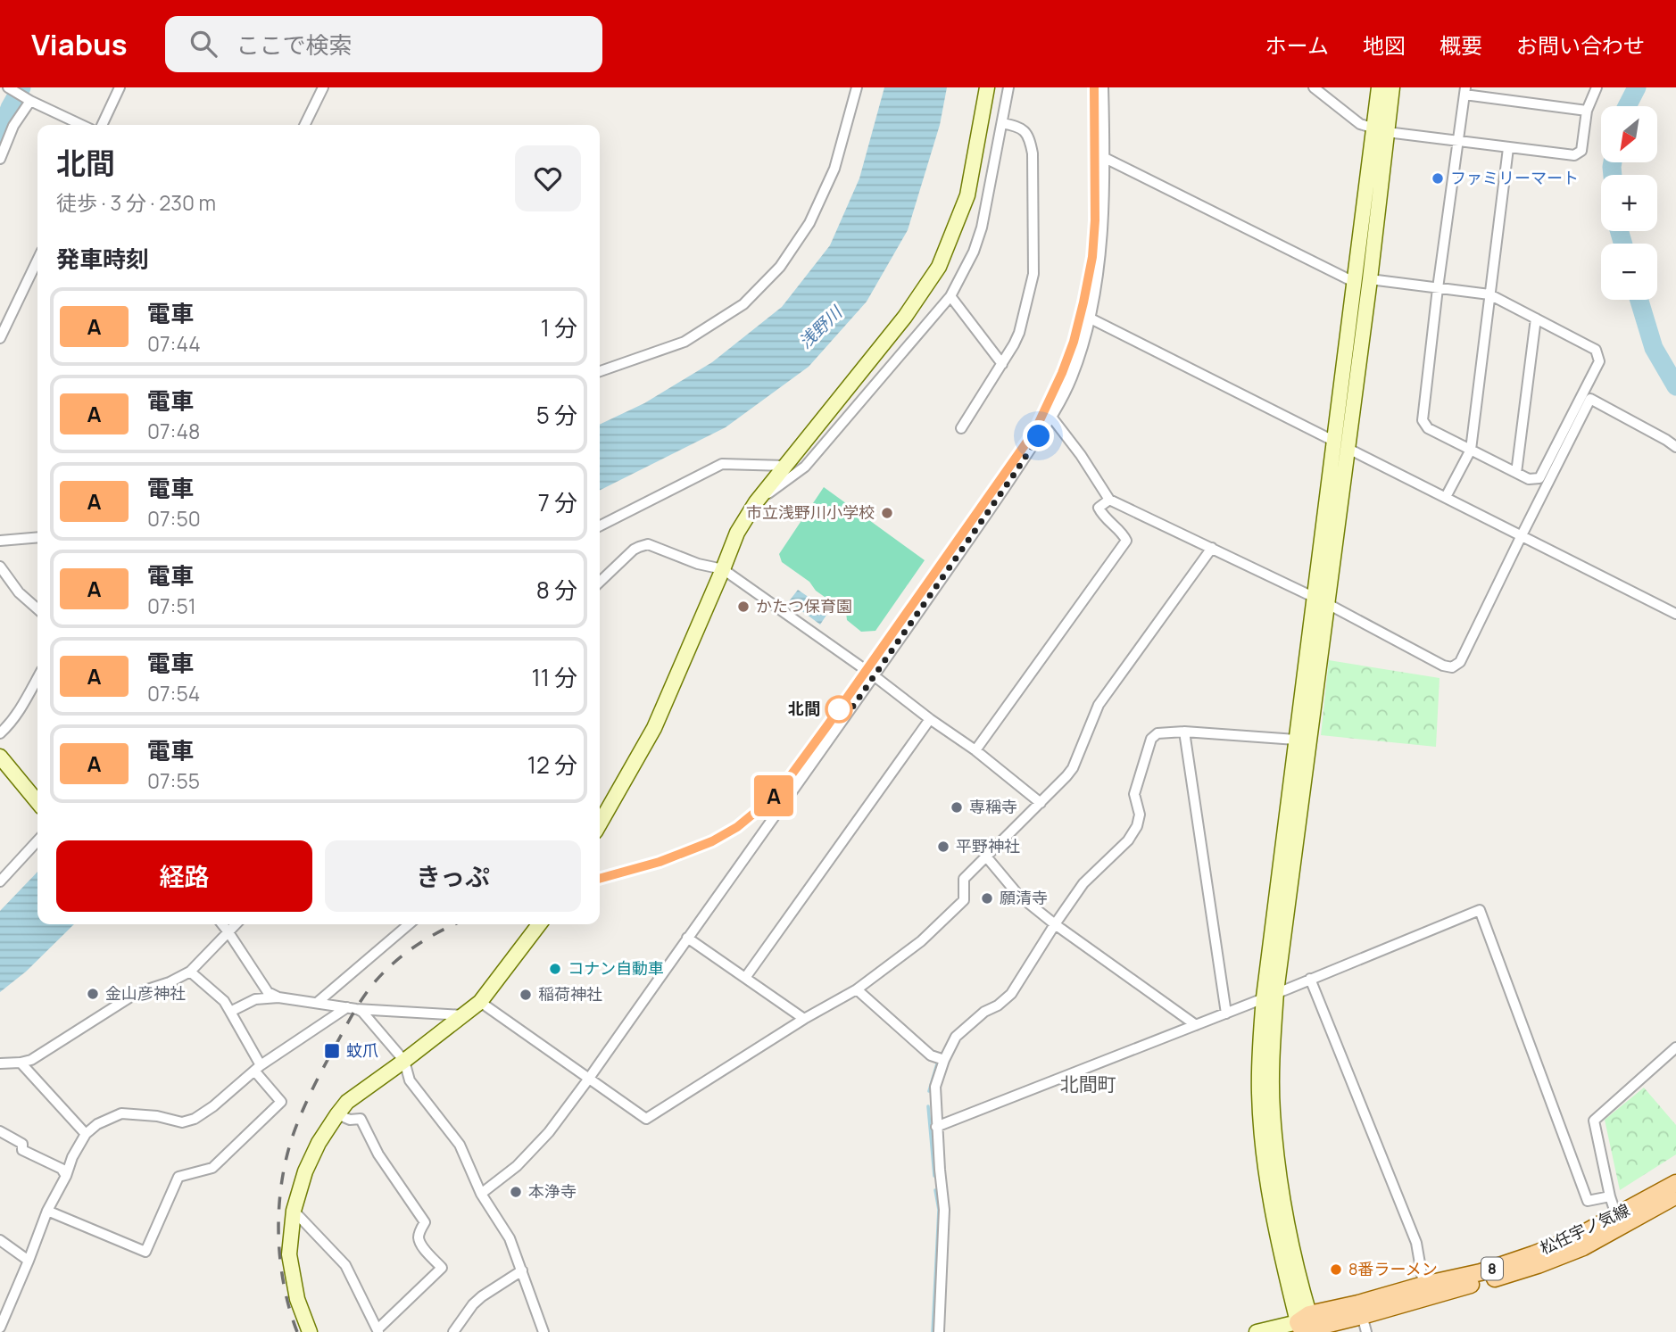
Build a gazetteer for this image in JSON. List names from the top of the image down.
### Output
{
  "streets": {
    "main road": ["松任宇ノ気線", "8"]
  },
  "districts": ["北間町"],
  "water": ["浅野川"],
  "places": {
    "other": [
      "ファミリーマート",
      "市立浅野川小学校",
      "かたつ保育園",
      "北間",
      "専稱寺",
      "平野神社",
      "願清寺",
      "コナン自動車",
      "金山彦神社",
      "稲荷神社",
      "本浄寺",
      "8番ラーメン"
    ],
    "transit": ["蚊爪"]
  },
  "north": "bottom left",
  "page": {
    "header": "Viabus",
    "search": "ここで検索",
    "nav": [
      "ホーム",
      "地図",
      "概要",
      "お問い合わせ"
    ],
    "on_map": "A",
    "map_buttons": ["+", "−"],
    "heading": [
      ["北間", "徒歩 · 3 分 · 230 m"],
      "発車時刻"
    ],
    "list": [
      {
        "mark": "A",
        "name": "電車",
        "note": "07:44",
        "value": "1 分"
      },
      {
        "mark": "A",
        "name": "電車",
        "note": "07:48",
        "value": "5 分"
      },
      {
        "mark": "A",
        "name": "電車",
        "note": "07:50",
        "value": "7 分"
      },
      {
        "mark": "A",
        "name": "電車",
        "note": "07:51",
        "value": "8 分"
      },
      {
        "mark": "A",
        "name": "電車",
        "note": "07:54",
        "value": "11 分"
      },
      {
        "mark": "A",
        "name": "電車",
        "note": "07:55",
        "value": "12 分"
      }
    ],
    "buttons": ["経路", "きっぷ"]
  }
}
